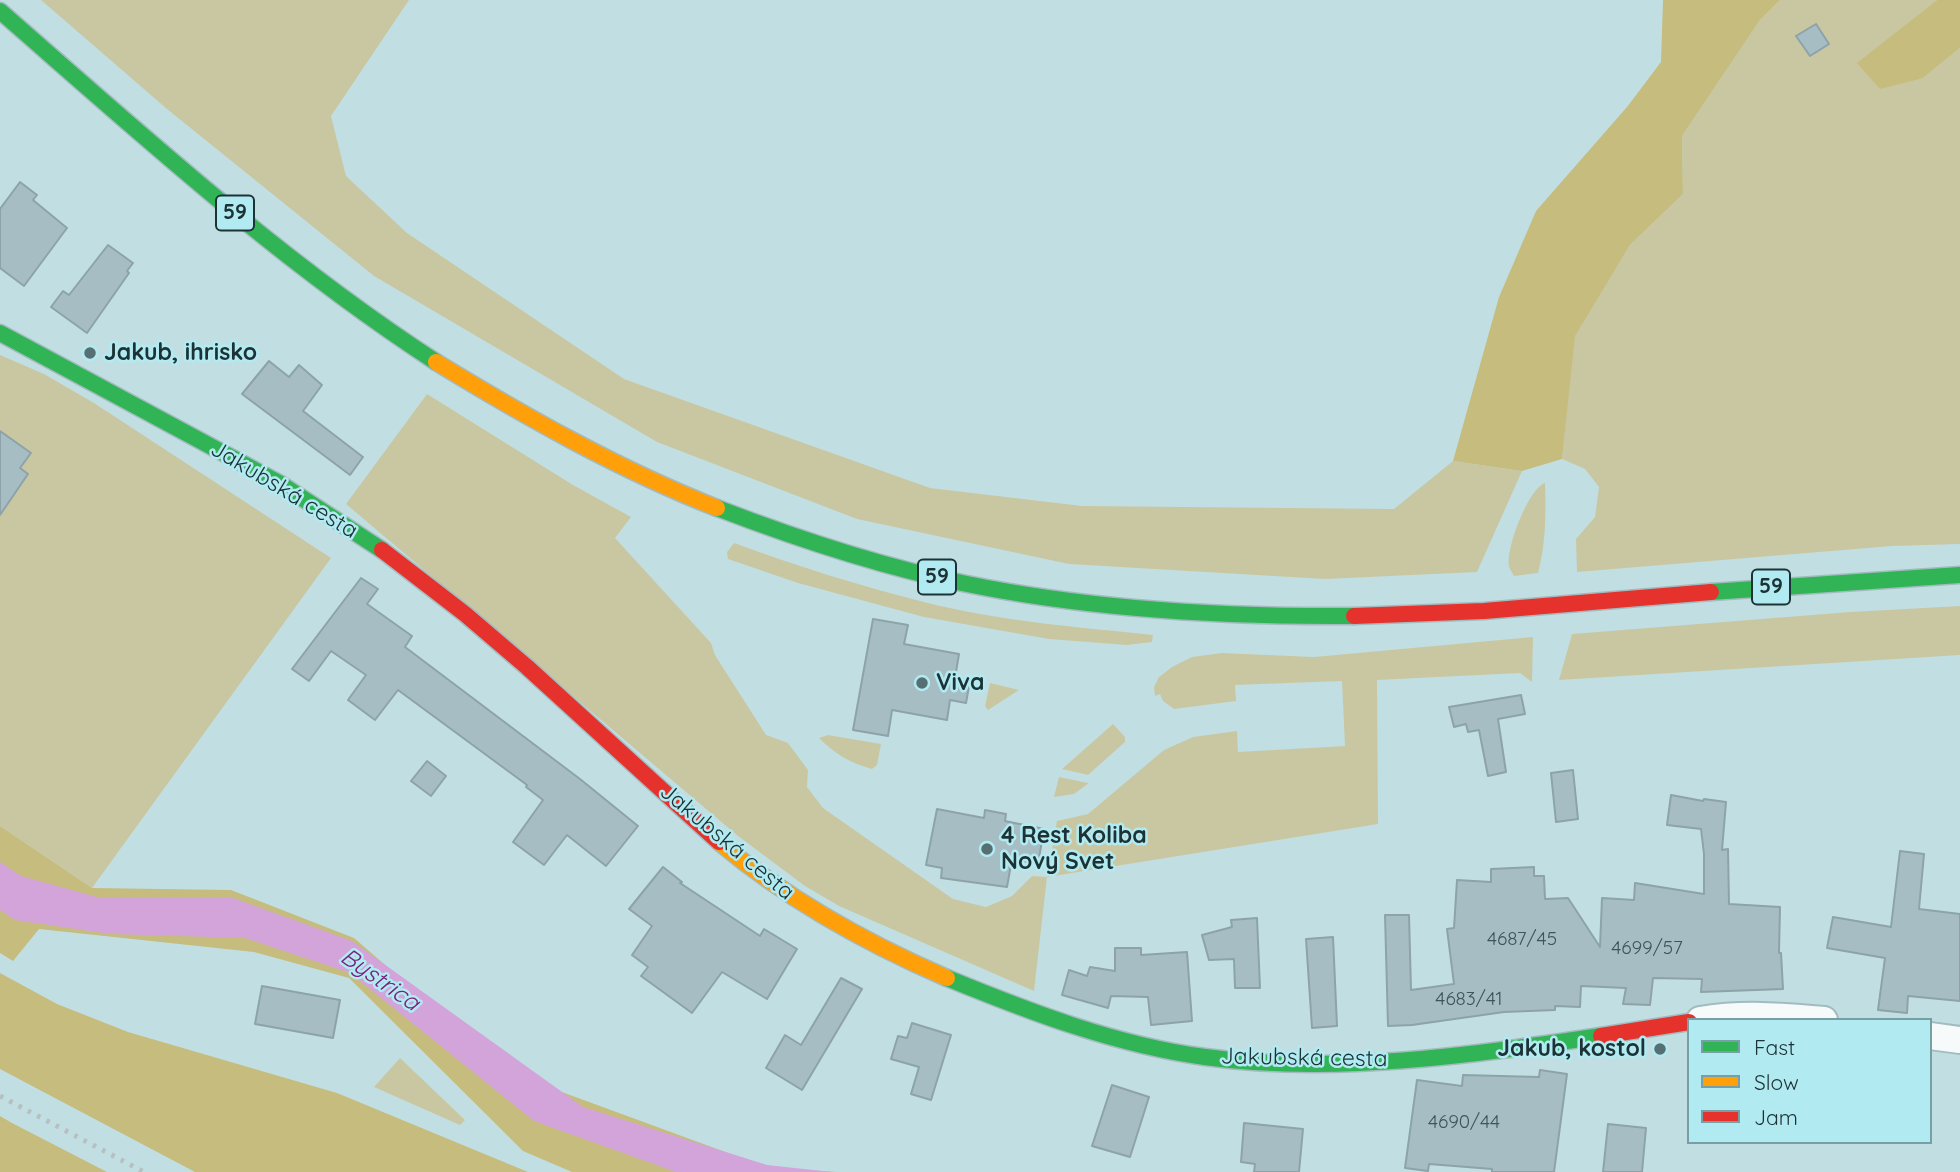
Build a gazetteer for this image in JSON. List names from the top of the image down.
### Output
{
  "streets": {
    "main road": ["59", "Jakubská cesta"]
  },
  "water": ["Bystrica"],
  "places": [
    "Jakub, ihrisko",
    "Viva",
    "4 Rest Koliba Nový Svet",
    "Jakub, kostol"
  ],
  "house_numbers": [
    "4687/45",
    "4699/57",
    "4683/41",
    "4690/44"
  ],
  "legend": ["Fast", "Slow", "Jam"]
}
